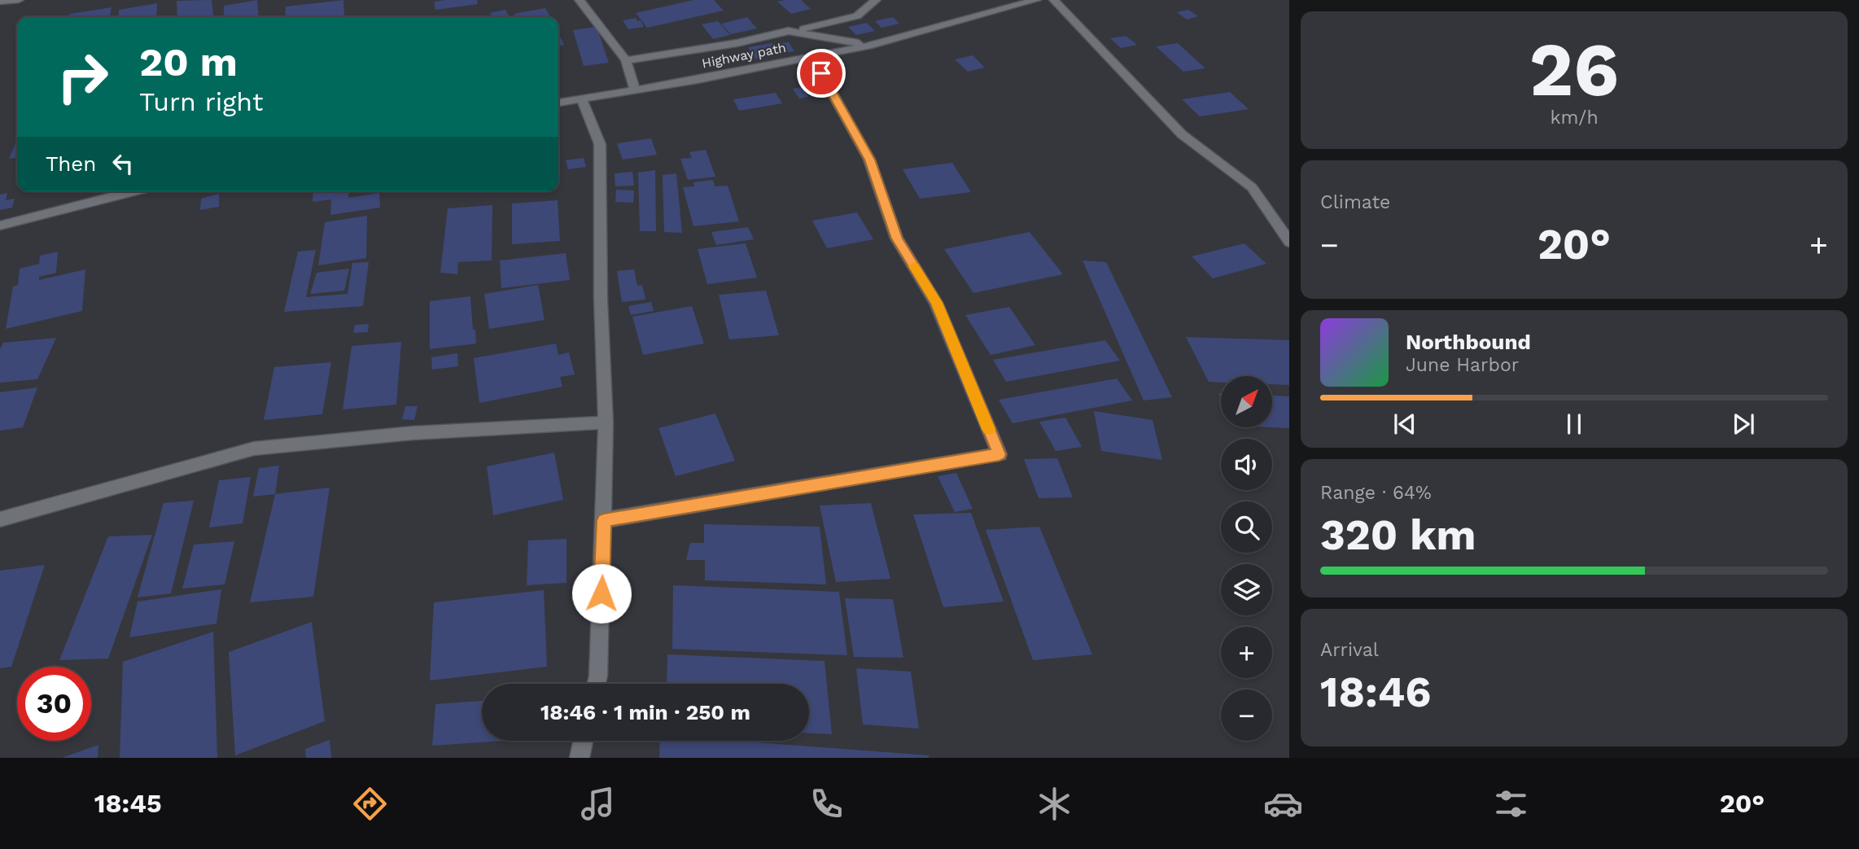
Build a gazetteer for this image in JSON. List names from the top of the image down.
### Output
{
  "streets": {
    "street": ["Highway path"]
  },
  "north": "top right",
  "page": {
    "tile": [
      ["26", "km/h"],
      "Climate",
      ["Range · 64%", "320 km"],
      ["Arrival", "18:46"]
    ],
    "turn": ["20 m", "Turn right"],
    "then": "Then",
    "heat": ["−", "20°", "+"],
    "song": ["Northbound", "June Harbor"],
    "map_buttons": ["+", "−"],
    "limit": "30",
    "trip": "18:46 · 1 min · 250 m",
    "tabs": ["18:45", "20°"]
  }
}
